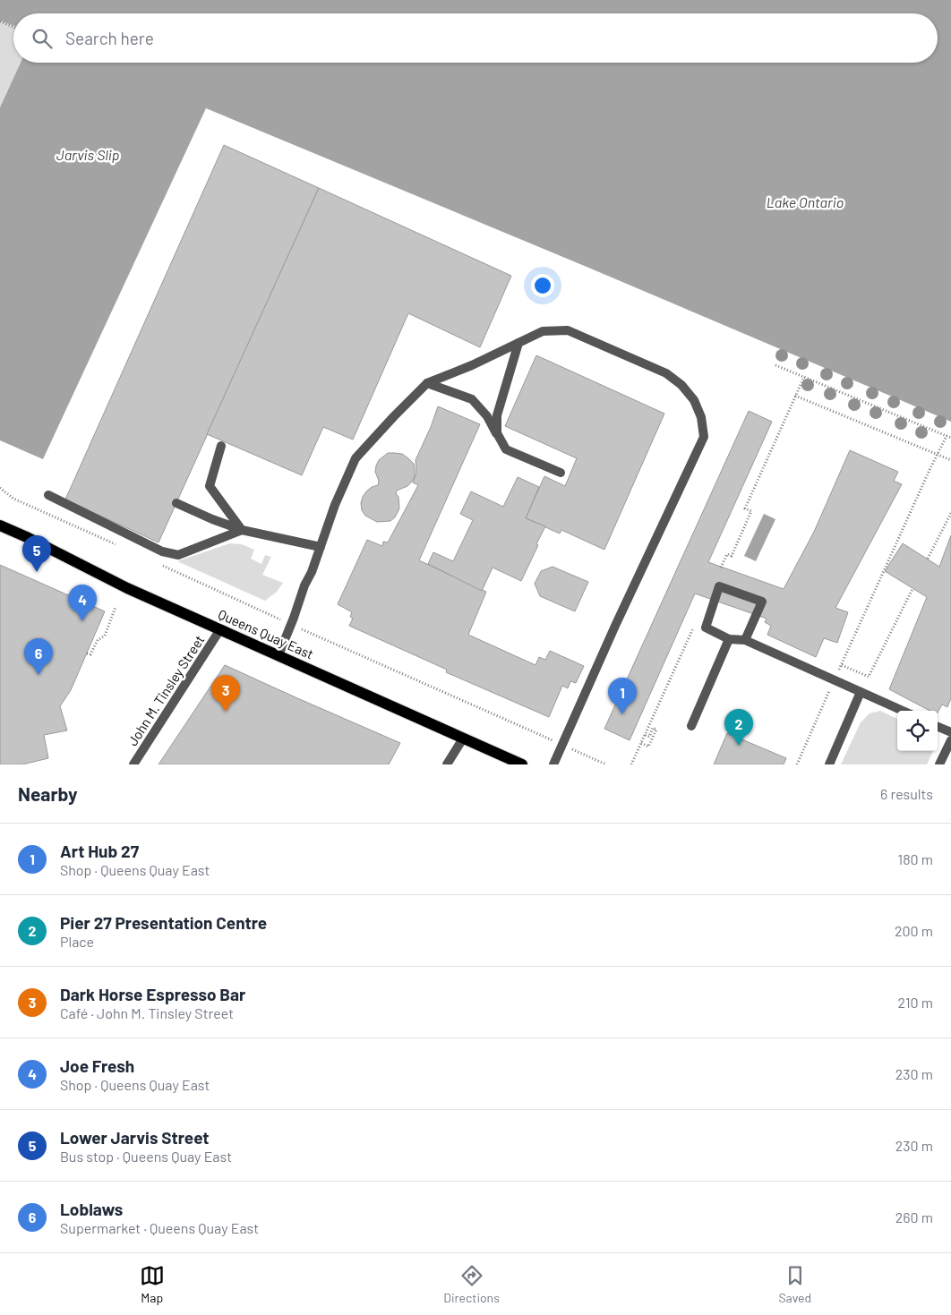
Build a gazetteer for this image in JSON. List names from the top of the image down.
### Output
{
  "streets": {
    "main road": ["Queens Quay East"],
    "street": ["John M. Tinsley Street"]
  },
  "crossings": [
    ["Queens Quay East", "John M. Tinsley Street"]
  ],
  "water": ["Jarvis Slip", "Lake Ontario"],
  "page": {
    "search": "Search here",
    "pins": [
      "5",
      "4",
      "6",
      "3",
      "1",
      "2"
    ],
    "heading": ["Nearby", "6 results"],
    "list": [
      {
        "mark": "1",
        "name": "Art Hub 27",
        "note": "Shop · Queens Quay East",
        "value": "180 m"
      },
      {
        "mark": "2",
        "name": "Pier 27 Presentation Centre",
        "note": "Place",
        "value": "200 m"
      },
      {
        "mark": "3",
        "name": "Dark Horse Espresso Bar",
        "note": "Café · John M. Tinsley Street",
        "value": "210 m"
      },
      {
        "mark": "4",
        "name": "Joe Fresh",
        "note": "Shop · Queens Quay East",
        "value": "230 m"
      },
      {
        "mark": "5",
        "name": "Lower Jarvis Street",
        "note": "Bus stop · Queens Quay East",
        "value": "230 m"
      },
      {
        "mark": "6",
        "name": "Loblaws",
        "note": "Supermarket · Queens Quay East",
        "value": "260 m"
      }
    ],
    "nav": ["Map", "Directions", "Saved"]
  }
}
